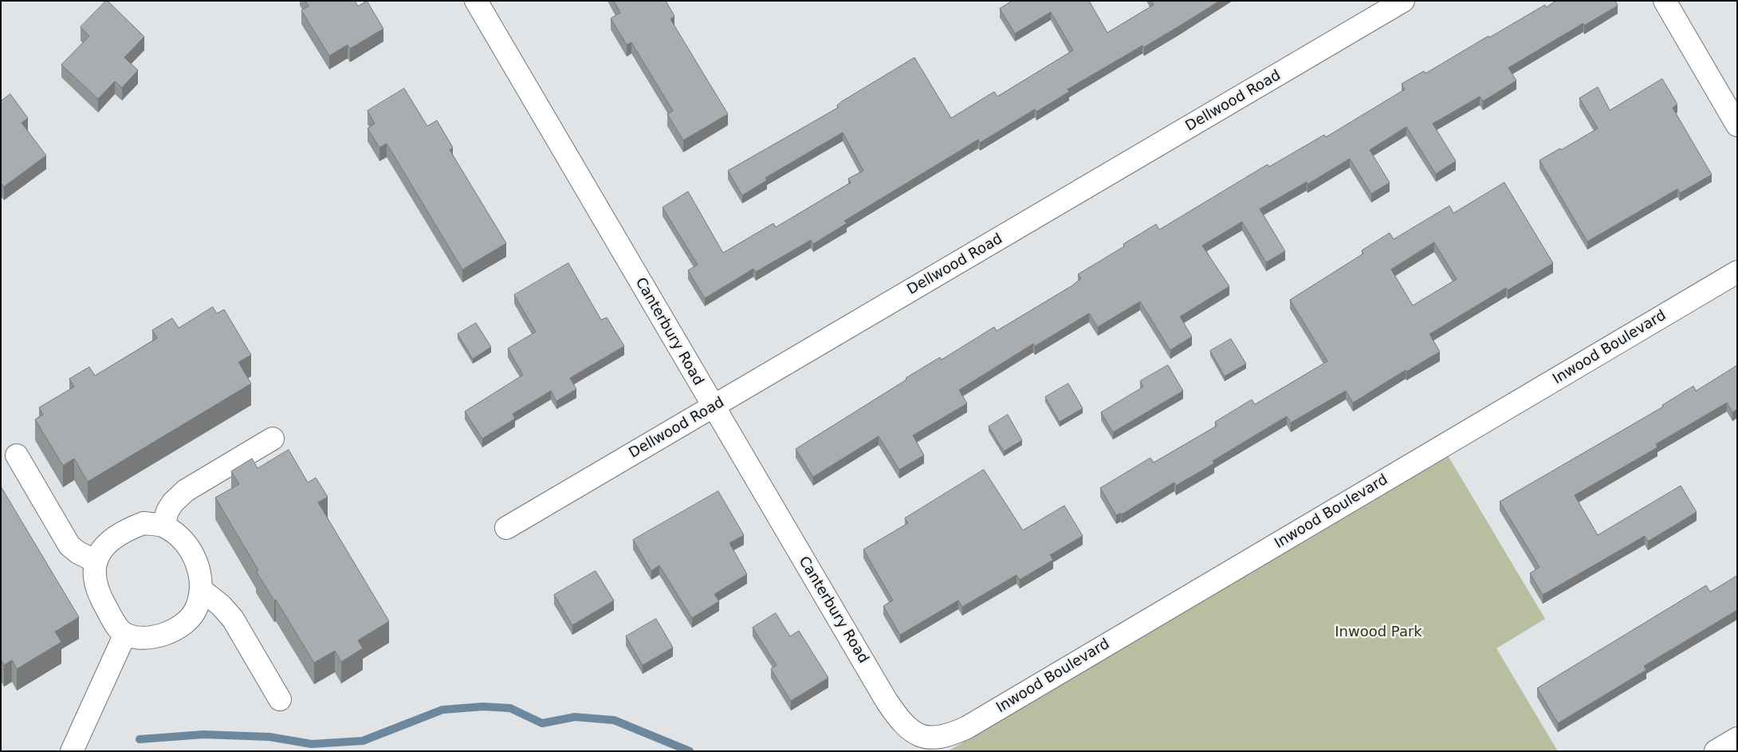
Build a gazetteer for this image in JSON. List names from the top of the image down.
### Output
{
  "streets": {
    "street": ["Dellwood Road", "Canterbury Road", "Inwood Boulevard"]
  },
  "crossings": [
    ["Dellwood Road", "Canterbury Road"],
    ["Canterbury Road", "Inwood Boulevard"]
  ],
  "parks": ["Inwood Park"]
}
